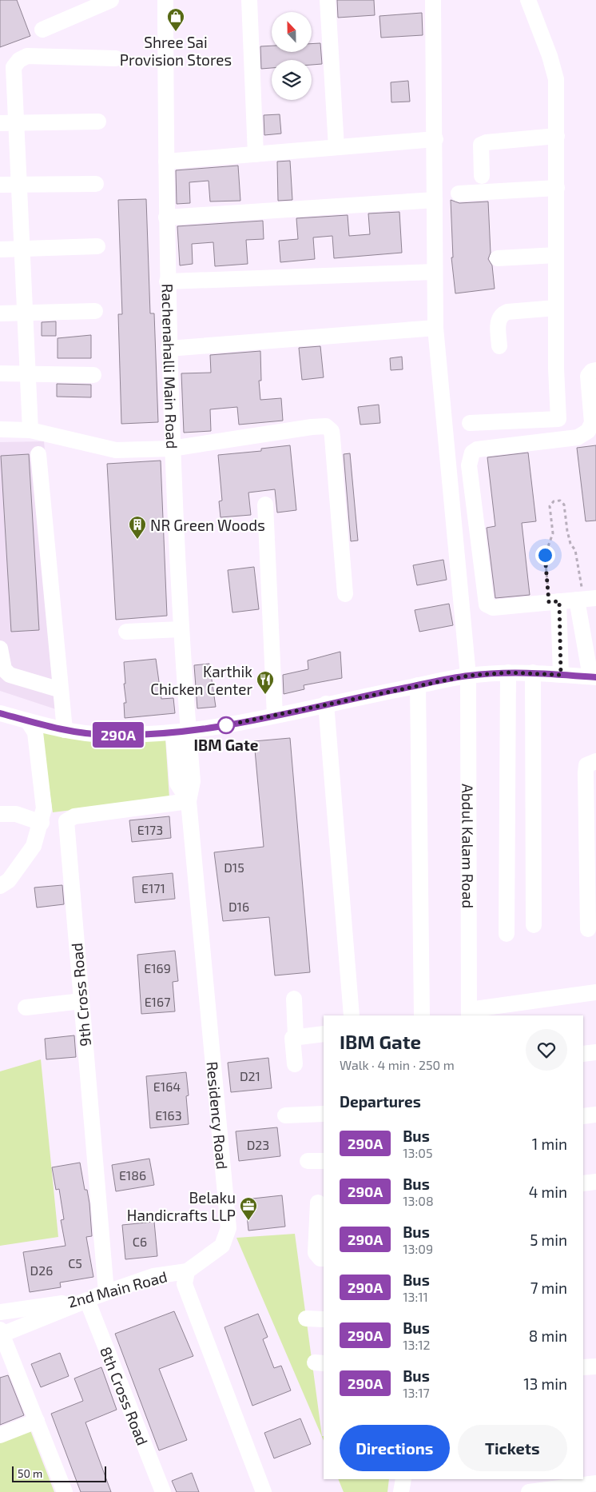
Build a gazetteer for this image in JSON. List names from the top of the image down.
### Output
{
  "streets": {
    "street": [
      "Rachenahalli Main Road",
      "Abdul Kalam Road",
      "9th Cross Road",
      "Residency Road",
      "2nd Main Road",
      "8th Cross Road"
    ]
  },
  "crossings": [
    ["Rachenahalli Main Road", "Residency Road"],
    ["9th Cross Road", "Residency Road"],
    ["9th Cross Road", "2nd Main Road"],
    ["Residency Road", "2nd Main Road"],
    ["2nd Main Road", "8th Cross Road"]
  ],
  "places": {
    "shop": ["Shree Sai Provision Stores"],
    "building": ["NR Green Woods"],
    "restaurant": ["Karthik Chicken Center"],
    "other": ["IBM Gate"],
    "office": ["Belaku Handicrafts LLP"]
  },
  "lines": ["bus line 290A"],
  "house_numbers": [
    "E173",
    "D15",
    "E171",
    "D16",
    "E169",
    "E167",
    "D21",
    "E164",
    "E163",
    "D23",
    "E186",
    "C6",
    "C5",
    "D26"
  ],
  "scale_bar": "50 m",
  "north": "top",
  "page": {
    "on_map": "290A",
    "heading": [
      ["IBM Gate", "Walk · 4 min · 250 m"],
      "Departures"
    ],
    "list": [
      {
        "mark": "290A",
        "name": "Bus",
        "note": "13:05",
        "value": "1 min"
      },
      {
        "mark": "290A",
        "name": "Bus",
        "note": "13:08",
        "value": "4 min"
      },
      {
        "mark": "290A",
        "name": "Bus",
        "note": "13:09",
        "value": "5 min"
      },
      {
        "mark": "290A",
        "name": "Bus",
        "note": "13:11",
        "value": "7 min"
      },
      {
        "mark": "290A",
        "name": "Bus",
        "note": "13:12",
        "value": "8 min"
      },
      {
        "mark": "290A",
        "name": "Bus",
        "note": "13:17",
        "value": "13 min"
      }
    ],
    "buttons": ["Directions", "Tickets"],
    "scale": "50 m"
  }
}
